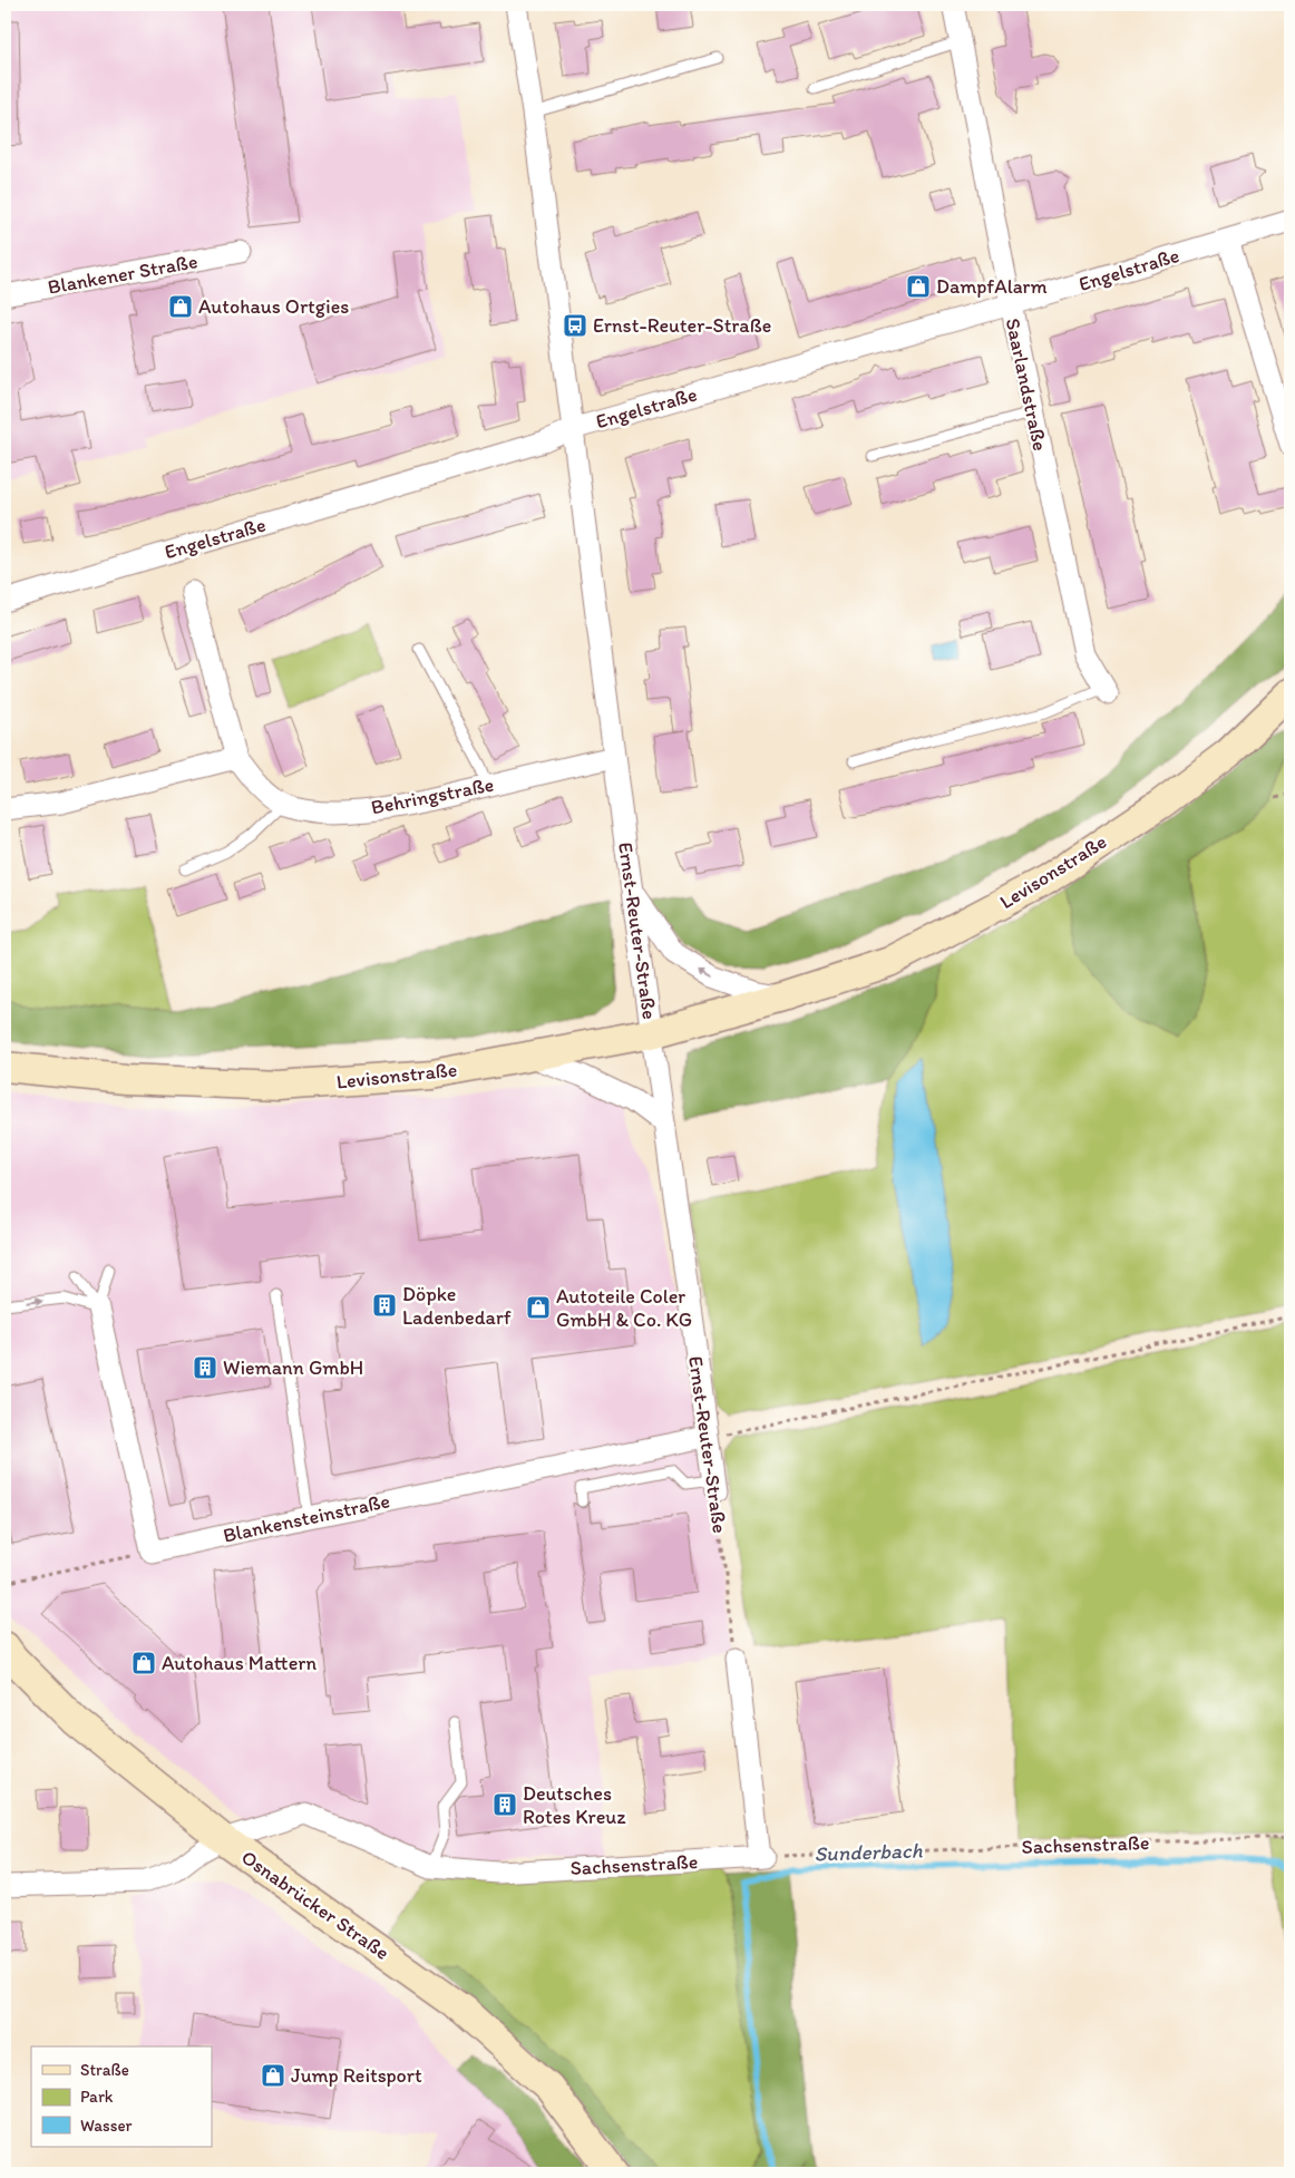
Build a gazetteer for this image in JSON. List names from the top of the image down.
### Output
{
  "streets": {
    "main road": ["Levisonstraße", "Osnabrücker Straße"],
    "street": [
      "Engelstraße",
      "Blankener Straße",
      "Saarlandstraße",
      "Behringstraße",
      "Ernst-Reuter-Straße",
      "Blankensteinstraße",
      "Sachsenstraße"
    ]
  },
  "crossings": [
    ["Engelstraße", "Saarlandstraße"],
    ["Engelstraße", "Ernst-Reuter-Straße"],
    ["Behringstraße", "Ernst-Reuter-Straße"],
    ["Levisonstraße", "Ernst-Reuter-Straße"],
    ["Ernst-Reuter-Straße", "Blankensteinstraße"],
    ["Sachsenstraße", "Osnabrücker Straße"]
  ],
  "water": ["Sunderbach"],
  "places": {
    "shop": [
      "DampfAlarm",
      "Autohaus Ortgies",
      "Autoteile Coler GmbH & Co. KG",
      "Autohaus Mattern",
      "Jump Reitsport"
    ],
    "bus stop": ["Ernst-Reuter-Straße"],
    "building": ["Döpke Ladenbedarf", "Wiemann GmbH", "Deutsches Rotes Kreuz"]
  },
  "legend": ["Straße", "Park", "Wasser"]
}
